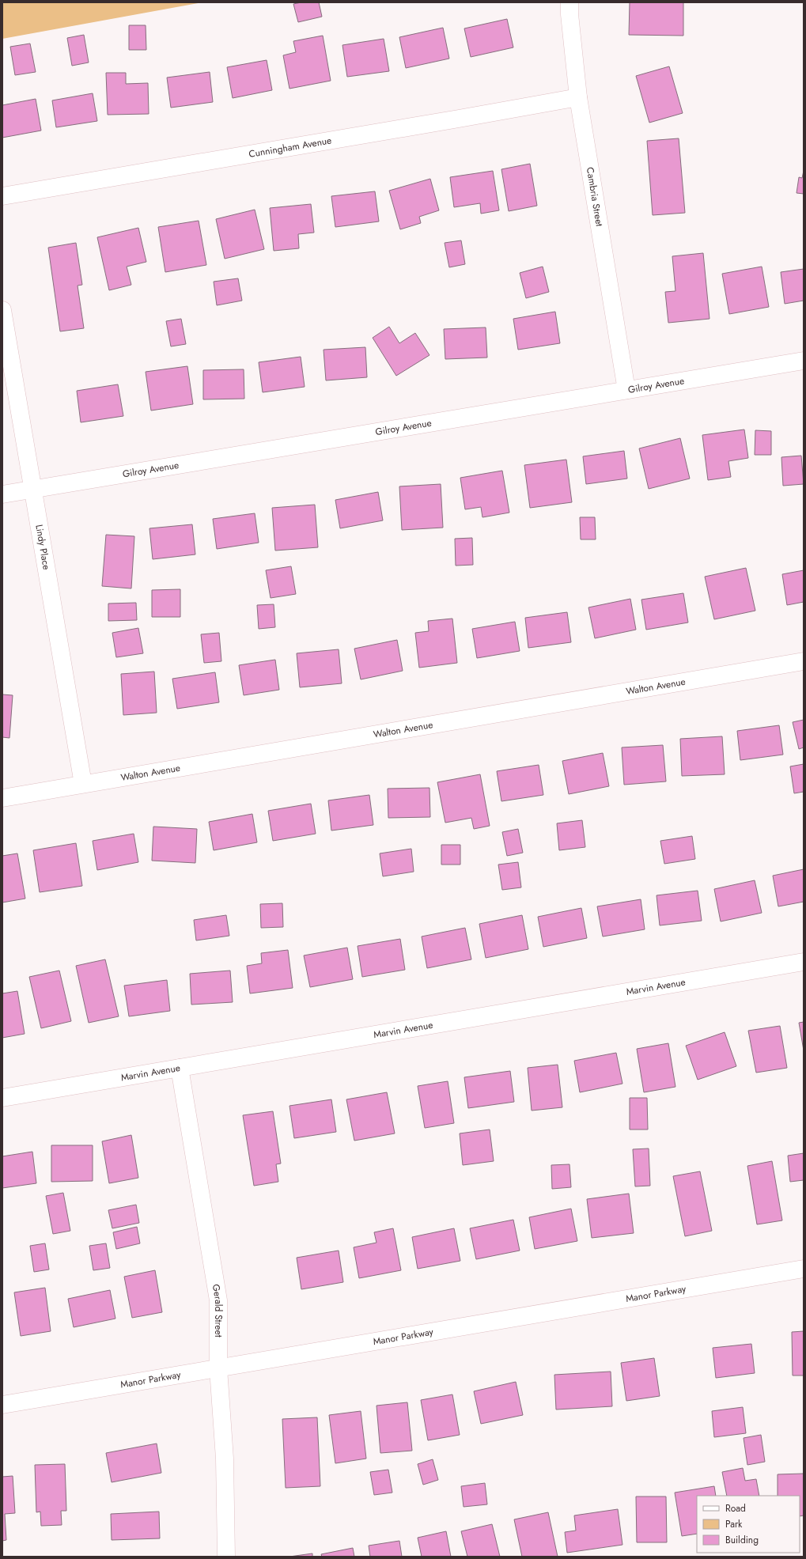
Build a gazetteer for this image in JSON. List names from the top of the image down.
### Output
{
  "streets": {
    "street": [
      "Cunningham Avenue",
      "Cambria Street",
      "Gilroy Avenue",
      "Lindy Place",
      "Walton Avenue",
      "Marvin Avenue",
      "Manor Parkway",
      "Gerald Street"
    ]
  },
  "crossings": [
    ["Cunningham Avenue", "Cambria Street"],
    ["Cambria Street", "Gilroy Avenue"],
    ["Gilroy Avenue", "Lindy Place"],
    ["Lindy Place", "Walton Avenue"],
    ["Marvin Avenue", "Gerald Street"],
    ["Manor Parkway", "Gerald Street"]
  ],
  "legend": ["Road", "Park", "Building"]
}
